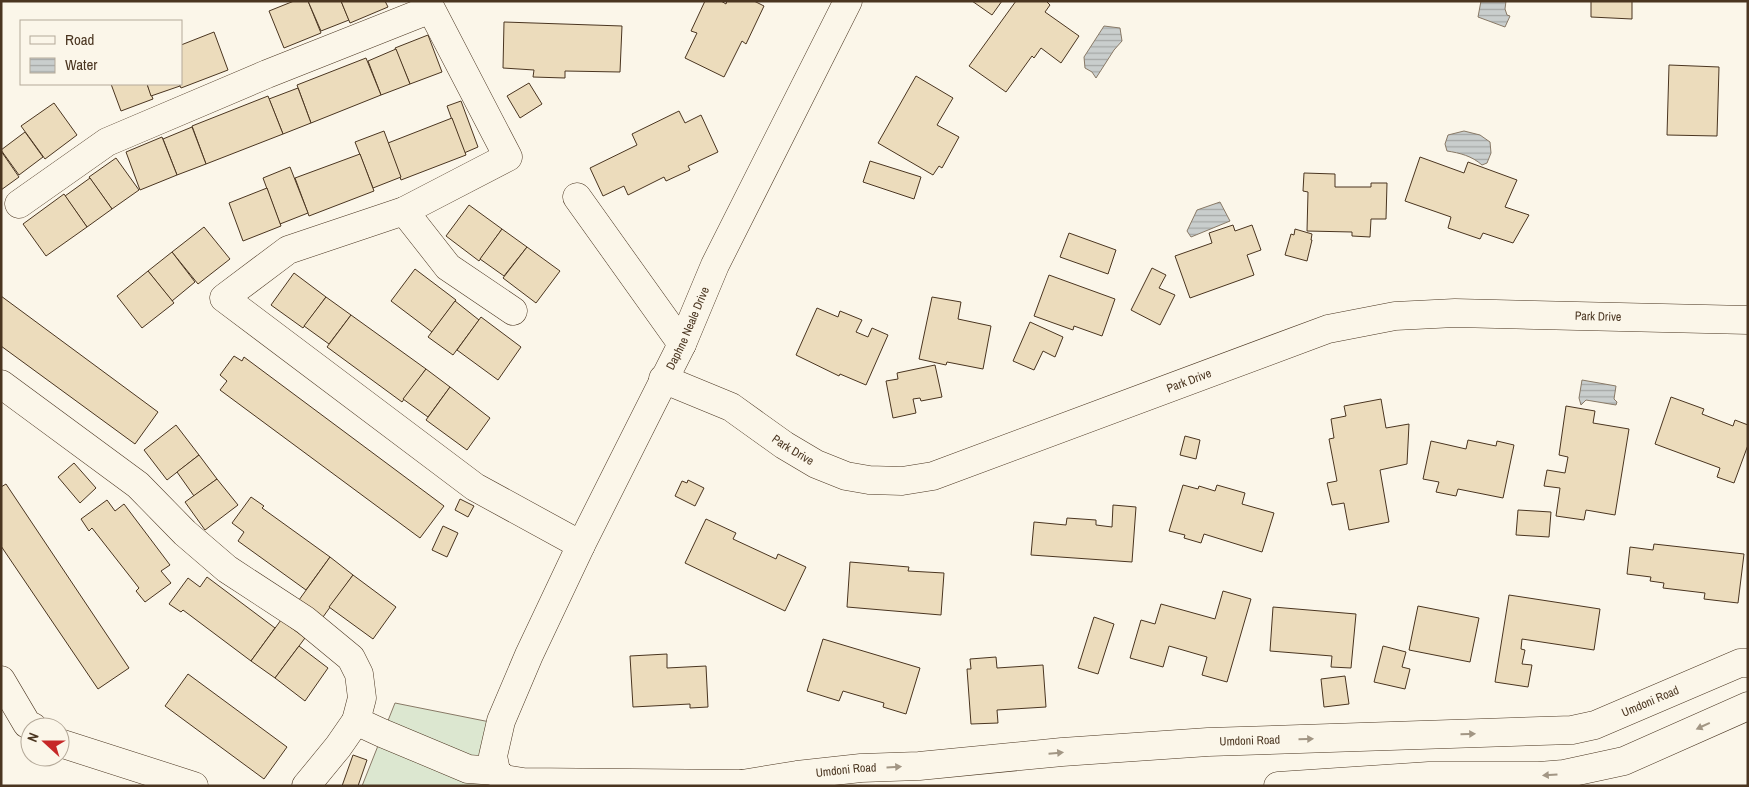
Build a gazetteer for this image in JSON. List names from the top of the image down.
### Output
{
  "streets": {
    "street": ["Park Drive", "Daphne Neale Drive", "Umdoni Road"]
  },
  "crossings": [
    ["Park Drive", "Daphne Neale Drive"],
    ["Daphne Neale Drive", "Umdoni Road"]
  ],
  "legend": ["Road", "Water"],
  "north": "left"
}
